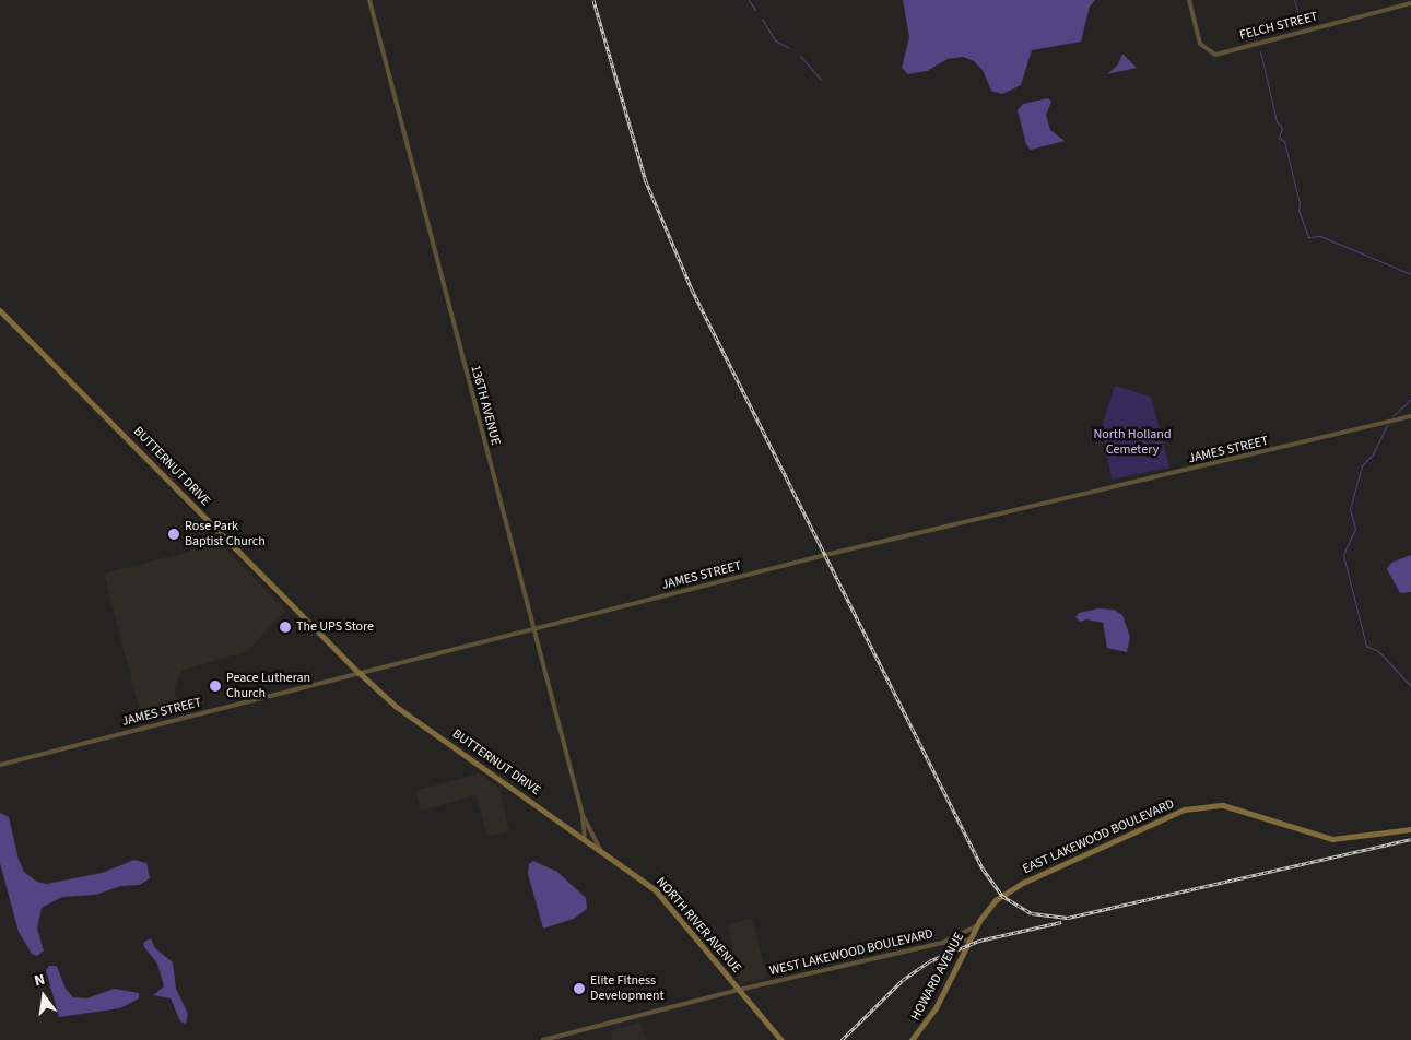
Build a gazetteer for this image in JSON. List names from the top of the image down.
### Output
{
  "streets": {
    "main road": [
      "BUTTERNUT DRIVE",
      "EAST LAKEWOOD BOULEVARD",
      "NORTH RIVER AVENUE",
      "HOWARD AVENUE"
    ],
    "street": [
      "FELCH STREET",
      "136TH AVENUE",
      "JAMES STREET",
      "WEST LAKEWOOD BOULEVARD"
    ]
  },
  "crossings": [
    ["136TH AVENUE", "JAMES STREET"],
    ["136TH AVENUE", "BUTTERNUT DRIVE"],
    ["136TH AVENUE", "NORTH RIVER AVENUE"],
    ["JAMES STREET", "BUTTERNUT DRIVE"],
    ["BUTTERNUT DRIVE", "NORTH RIVER AVENUE"],
    ["EAST LAKEWOOD BOULEVARD", "WEST LAKEWOOD BOULEVARD"],
    ["EAST LAKEWOOD BOULEVARD", "HOWARD AVENUE"],
    ["NORTH RIVER AVENUE", "WEST LAKEWOOD BOULEVARD"],
    ["WEST LAKEWOOD BOULEVARD", "HOWARD AVENUE"]
  ],
  "parks": ["North Holland Cemetery"],
  "places": [
    "Rose Park Baptist Church",
    "The UPS Store",
    "Peace Lutheran Church",
    "Elite Fitness Development"
  ],
  "north": "top"
}
